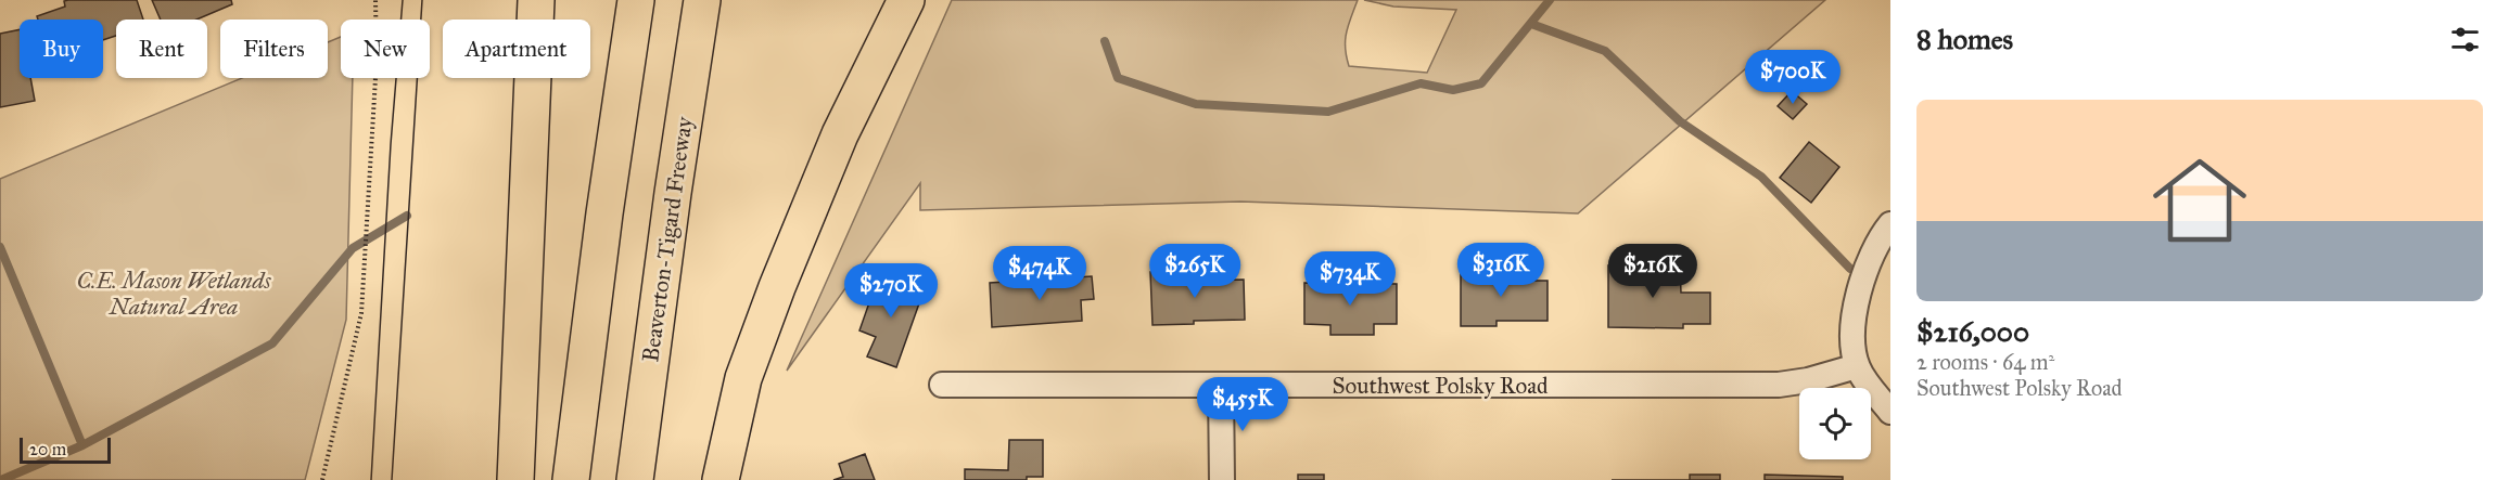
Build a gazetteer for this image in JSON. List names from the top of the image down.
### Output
{
  "streets": {
    "highway": ["Beaverton-Tigard Freeway"],
    "street": ["Southwest Polsky Road"]
  },
  "parks": ["C.E. Mason Wetlands Natural Area"],
  "scale_bar": "20 m",
  "page": {
    "heading": "8 homes",
    "chip": [
      "Buy",
      "Rent",
      "Filters",
      "New",
      "Apartment"
    ],
    "price": [
      "$700K",
      "$316K",
      "$265K",
      "$216K",
      "$474K",
      "$734K",
      "$270K",
      "$455K"
    ],
    "list": [
      {
        "name": "$216,000",
        "note": "2 rooms · 64 m² · Southwest Polsky Road"
      }
    ],
    "scale": "20 m"
  }
}
